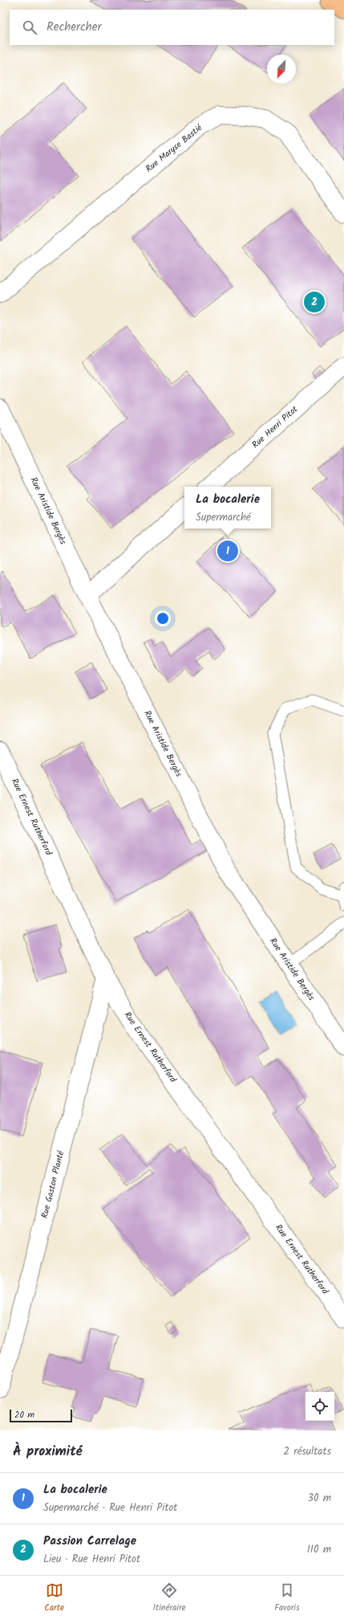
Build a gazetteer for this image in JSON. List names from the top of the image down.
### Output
{
  "streets": {
    "street": [
      "Rue Maryse Bastié",
      "Rue Henri Pitot",
      "Rue Aristide Bergès",
      "Rue Ernest Rutherford",
      "Rue Gaston Planté"
    ]
  },
  "crossings": [
    ["Rue Ernest Rutherford", "Rue Gaston Planté"]
  ],
  "scale_bar": "20 m",
  "north": "bottom left",
  "page": {
    "search": "Rechercher",
    "pins": ["2", "1"],
    "popup": ["La bocalerie", "Supermarché"],
    "scale": "20 m",
    "heading": ["À proximité", "2 résultats"],
    "list": [
      {
        "mark": "1",
        "name": "La bocalerie",
        "note": "Supermarché · Rue Henri Pitot",
        "value": "30 m"
      },
      {
        "mark": "2",
        "name": "Passion Carrelage",
        "note": "Lieu · Rue Henri Pitot",
        "value": "110 m"
      }
    ],
    "nav": ["Carte", "Itinéraire", "Favoris"]
  }
}
